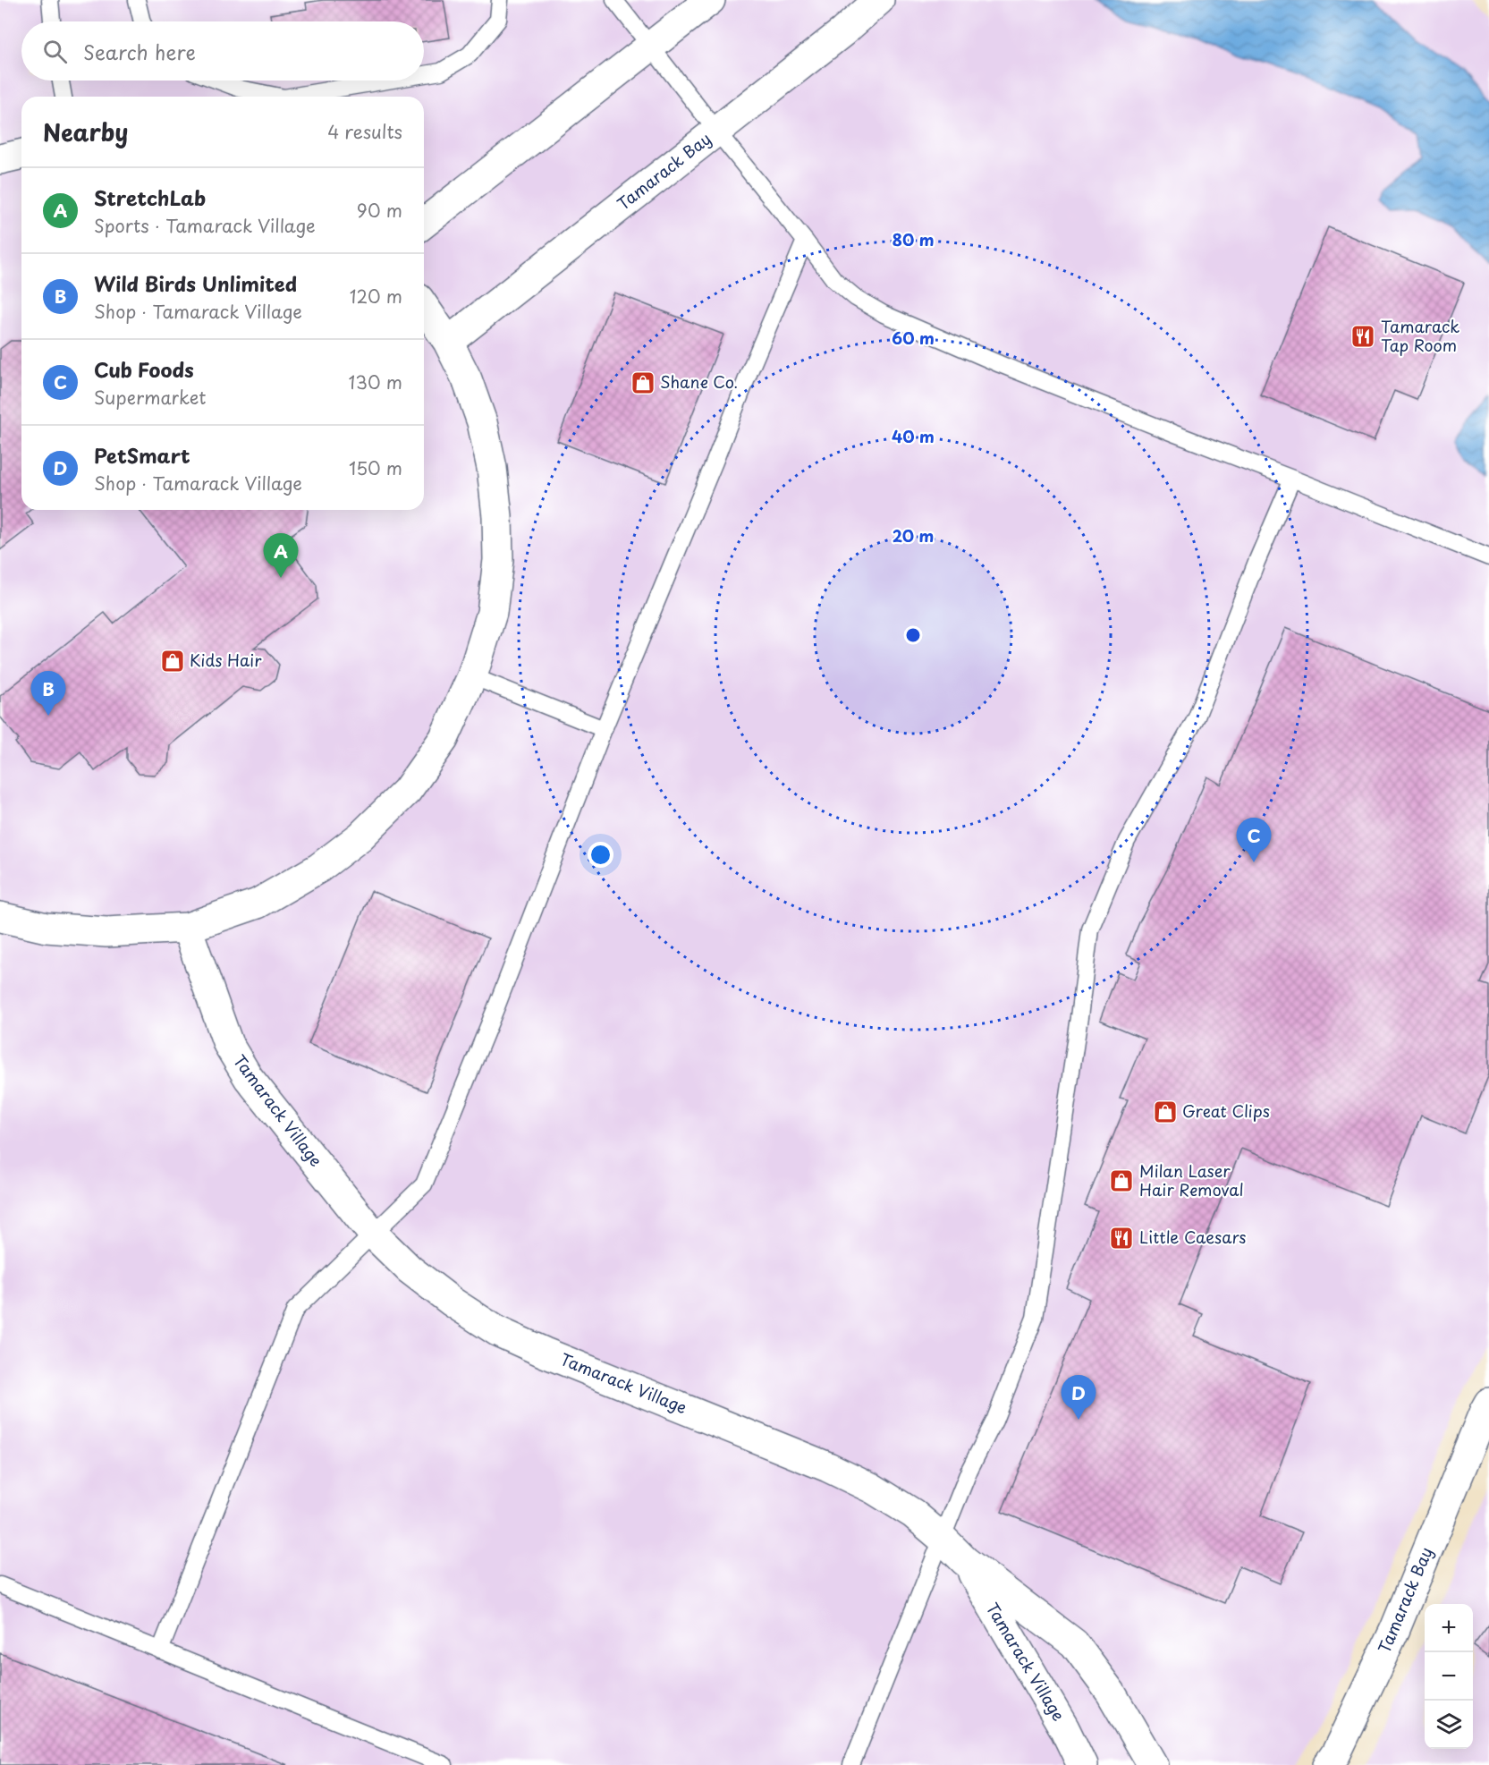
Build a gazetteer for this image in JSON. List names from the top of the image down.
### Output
{
  "streets": {
    "street": ["Tamarack Bay", "Tamarack Village"]
  },
  "places": {
    "restaurant": ["Tamarack Tap Room", "Little Caesars"],
    "shop": [
      "Shane Co.",
      "Kids Hair",
      "Great Clips",
      "Milan Laser Hair Removal"
    ]
  },
  "page": {
    "search": "Search here",
    "heading": ["Nearby", "4 results"],
    "list": [
      {
        "mark": "A",
        "name": "StretchLab",
        "note": "Sports · Tamarack Village",
        "value": "90 m"
      },
      {
        "mark": "B",
        "name": "Wild Birds Unlimited",
        "note": "Shop · Tamarack Village",
        "value": "120 m"
      },
      {
        "mark": "C",
        "name": "Cub Foods",
        "note": "Supermarket",
        "value": "130 m"
      },
      {
        "mark": "D",
        "name": "PetSmart",
        "note": "Shop · Tamarack Village",
        "value": "150 m"
      }
    ],
    "pins": [
      "A",
      "B",
      "C",
      "D"
    ],
    "map_buttons": ["+", "−"]
  },
  "rings": [
    "80 m",
    "60 m",
    "40 m",
    "20 m"
  ]
}
